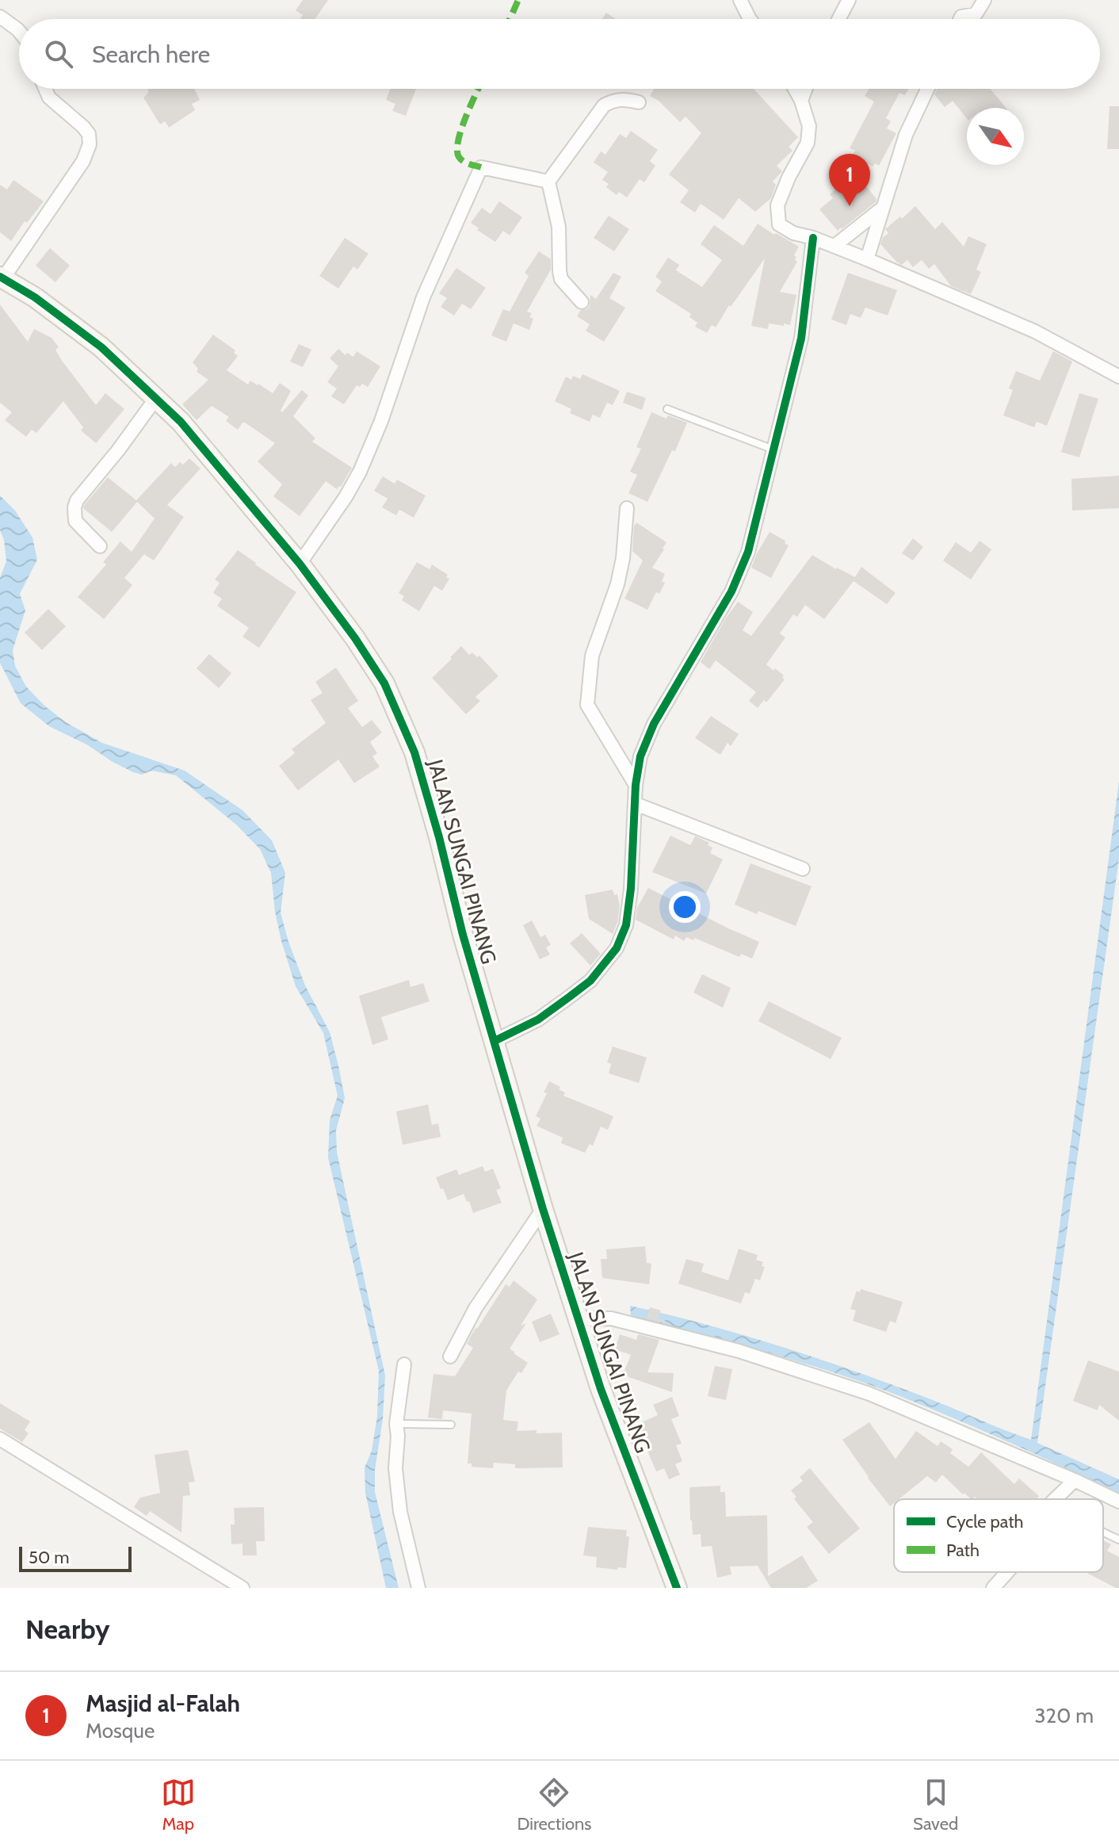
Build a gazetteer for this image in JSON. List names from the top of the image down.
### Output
{
  "streets": {
    "street": ["JALAN SUNGAI PINANG"]
  },
  "legend": ["Cycle path", "Path"],
  "scale_bar": "50 m",
  "north": "bottom right",
  "page": {
    "search": "Search here",
    "pins": "1",
    "scale": "50 m",
    "heading": "Nearby",
    "list": [
      {
        "mark": "1",
        "name": "Masjid al-Falah",
        "note": "Mosque",
        "value": "320 m"
      }
    ],
    "nav": ["Map", "Directions", "Saved"]
  }
}
